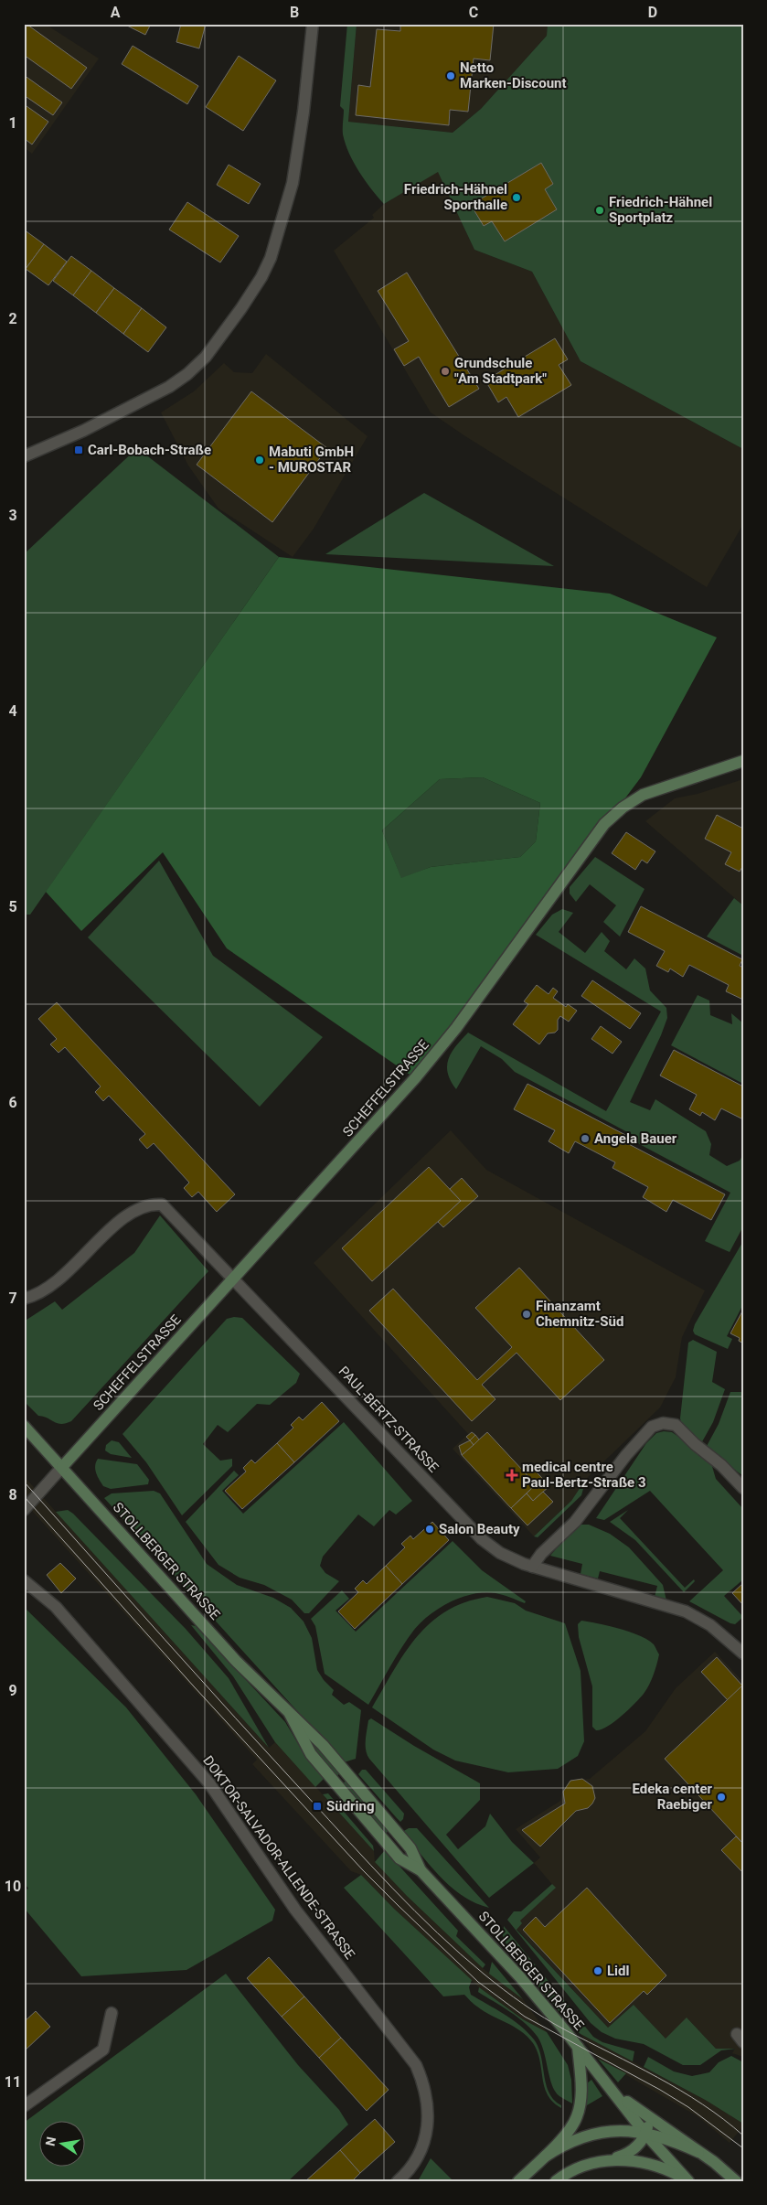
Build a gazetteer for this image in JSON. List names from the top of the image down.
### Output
{
  "streets": {
    "main road": ["SCHEFFELSTRASSE", "STOLLBERGER STRASSE"],
    "street": ["PAUL-BERTZ-STRASSE", "DOKTOR-SALVADOR-ALLENDE-STRASSE"]
  },
  "crossings": [
    ["SCHEFFELSTRASSE", "PAUL-BERTZ-STRASSE"],
    ["SCHEFFELSTRASSE", "STOLLBERGER STRASSE"]
  ],
  "places": {
    "other": [
      "Netto Marken-Discount",
      "Friedrich-Hähnel Sporthalle",
      "Friedrich-Hähnel Sportplatz",
      "Grundschule \"Am Stadtpark\"",
      "Mabuti GmbH - MUROSTAR",
      "Angela Bauer",
      "Finanzamt Chemnitz-Süd",
      "Salon Beauty",
      "Edeka center Raebiger",
      "Lidl"
    ],
    "transit": ["Carl-Bobach-Straße", "Südring"],
    "health": ["medical centre Paul-Bertz-Straße 3"]
  },
  "north": "left",
  "grid": {
    "columns": [
      "A",
      "B",
      "C",
      "D"
    ],
    "rows": [
      "1",
      "2",
      "3",
      "4",
      "5",
      "6",
      "7",
      "8",
      "9",
      "10",
      "11"
    ]
  }
}
